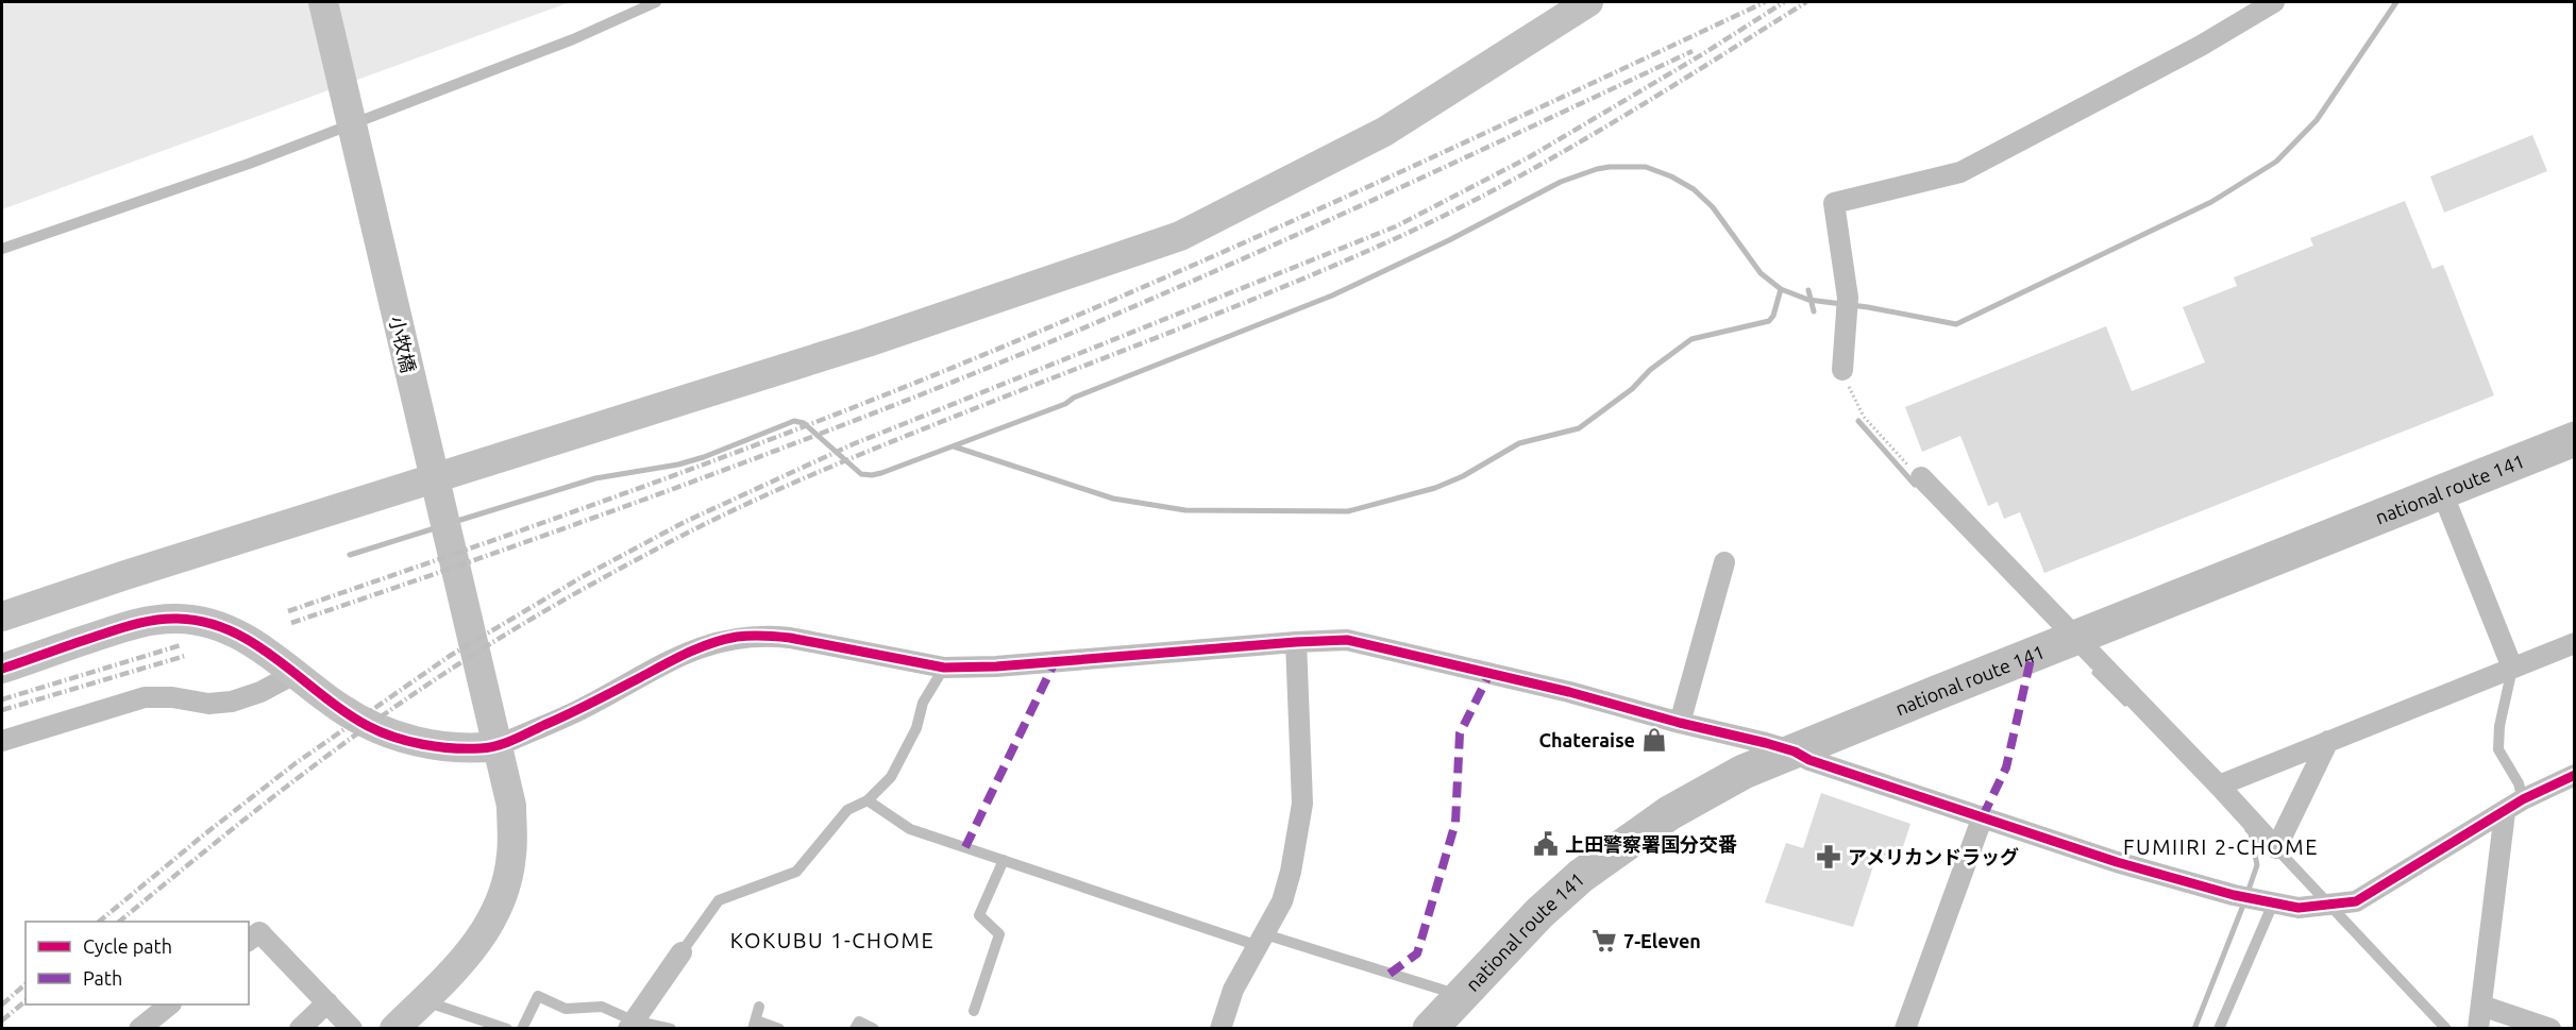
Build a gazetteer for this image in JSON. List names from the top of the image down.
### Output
{
  "streets": {
    "highway": ["national route 141"],
    "street": ["小牧橋"]
  },
  "districts": ["FUMIIRI 2-CHOME", "KOKUBU 1-CHOME"],
  "places": {
    "shop": ["Chateraise"],
    "public building": ["上田警察署国分交番"],
    "pharmacy": ["アメリカンドラッグ"],
    "supermarket": ["7-Eleven"]
  },
  "legend": ["Cycle path", "Path"]
}
